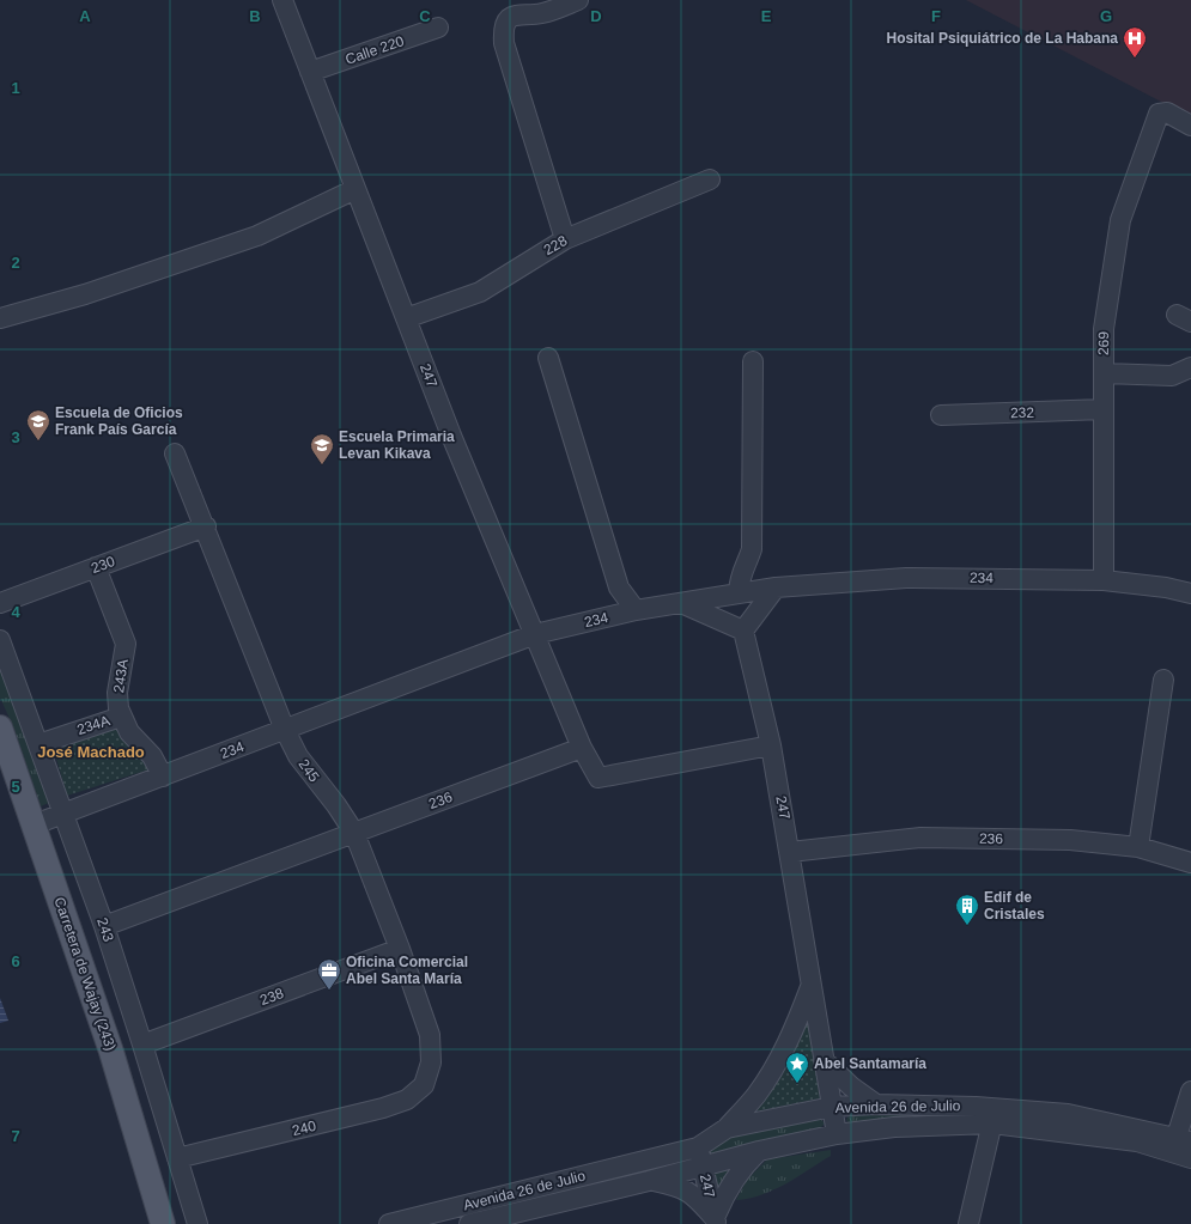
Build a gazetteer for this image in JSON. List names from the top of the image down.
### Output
{
  "streets": {
    "main road": ["Carretera de Wajay (243)"],
    "street": [
      "Calle 220",
      "228",
      "269",
      "247",
      "232",
      "230",
      "234",
      "243A",
      "234A",
      "245",
      "236",
      "243",
      "238",
      "Avenida 26 de Julio",
      "240"
    ]
  },
  "crossings": [
    ["Calle 220", "247"],
    ["228", "247"],
    ["269", "232"],
    ["269", "234"],
    ["247", "234"],
    ["247", "236"],
    ["247", "Avenida 26 de Julio"],
    ["230", "243A"],
    ["230", "245"],
    ["234", "243A"],
    ["234", "245"],
    ["234", "243"],
    ["234", "Carretera de Wajay (243)"],
    ["243A", "234A"],
    ["234A", "243"],
    ["245", "236"],
    ["245", "238"],
    ["245", "240"],
    ["236", "243"],
    ["243", "238"],
    ["243", "240"]
  ],
  "districts": ["José Machado"],
  "places": {
    "hospital": ["Hosital Psiquiátrico de La Habana"],
    "school or university": ["Escuela de Oficios Frank País García", "Escuela Primaria Levan Kikava"],
    "building": ["Edif de Cristales"],
    "office": ["Oficina Comercial Abel Santa María"],
    "place": ["Abel Santamaría"]
  },
  "grid": {
    "columns": [
      "A",
      "B",
      "C",
      "D",
      "E",
      "F",
      "G"
    ],
    "rows": [
      "1",
      "2",
      "3",
      "4",
      "5",
      "6",
      "7"
    ]
  }
}
